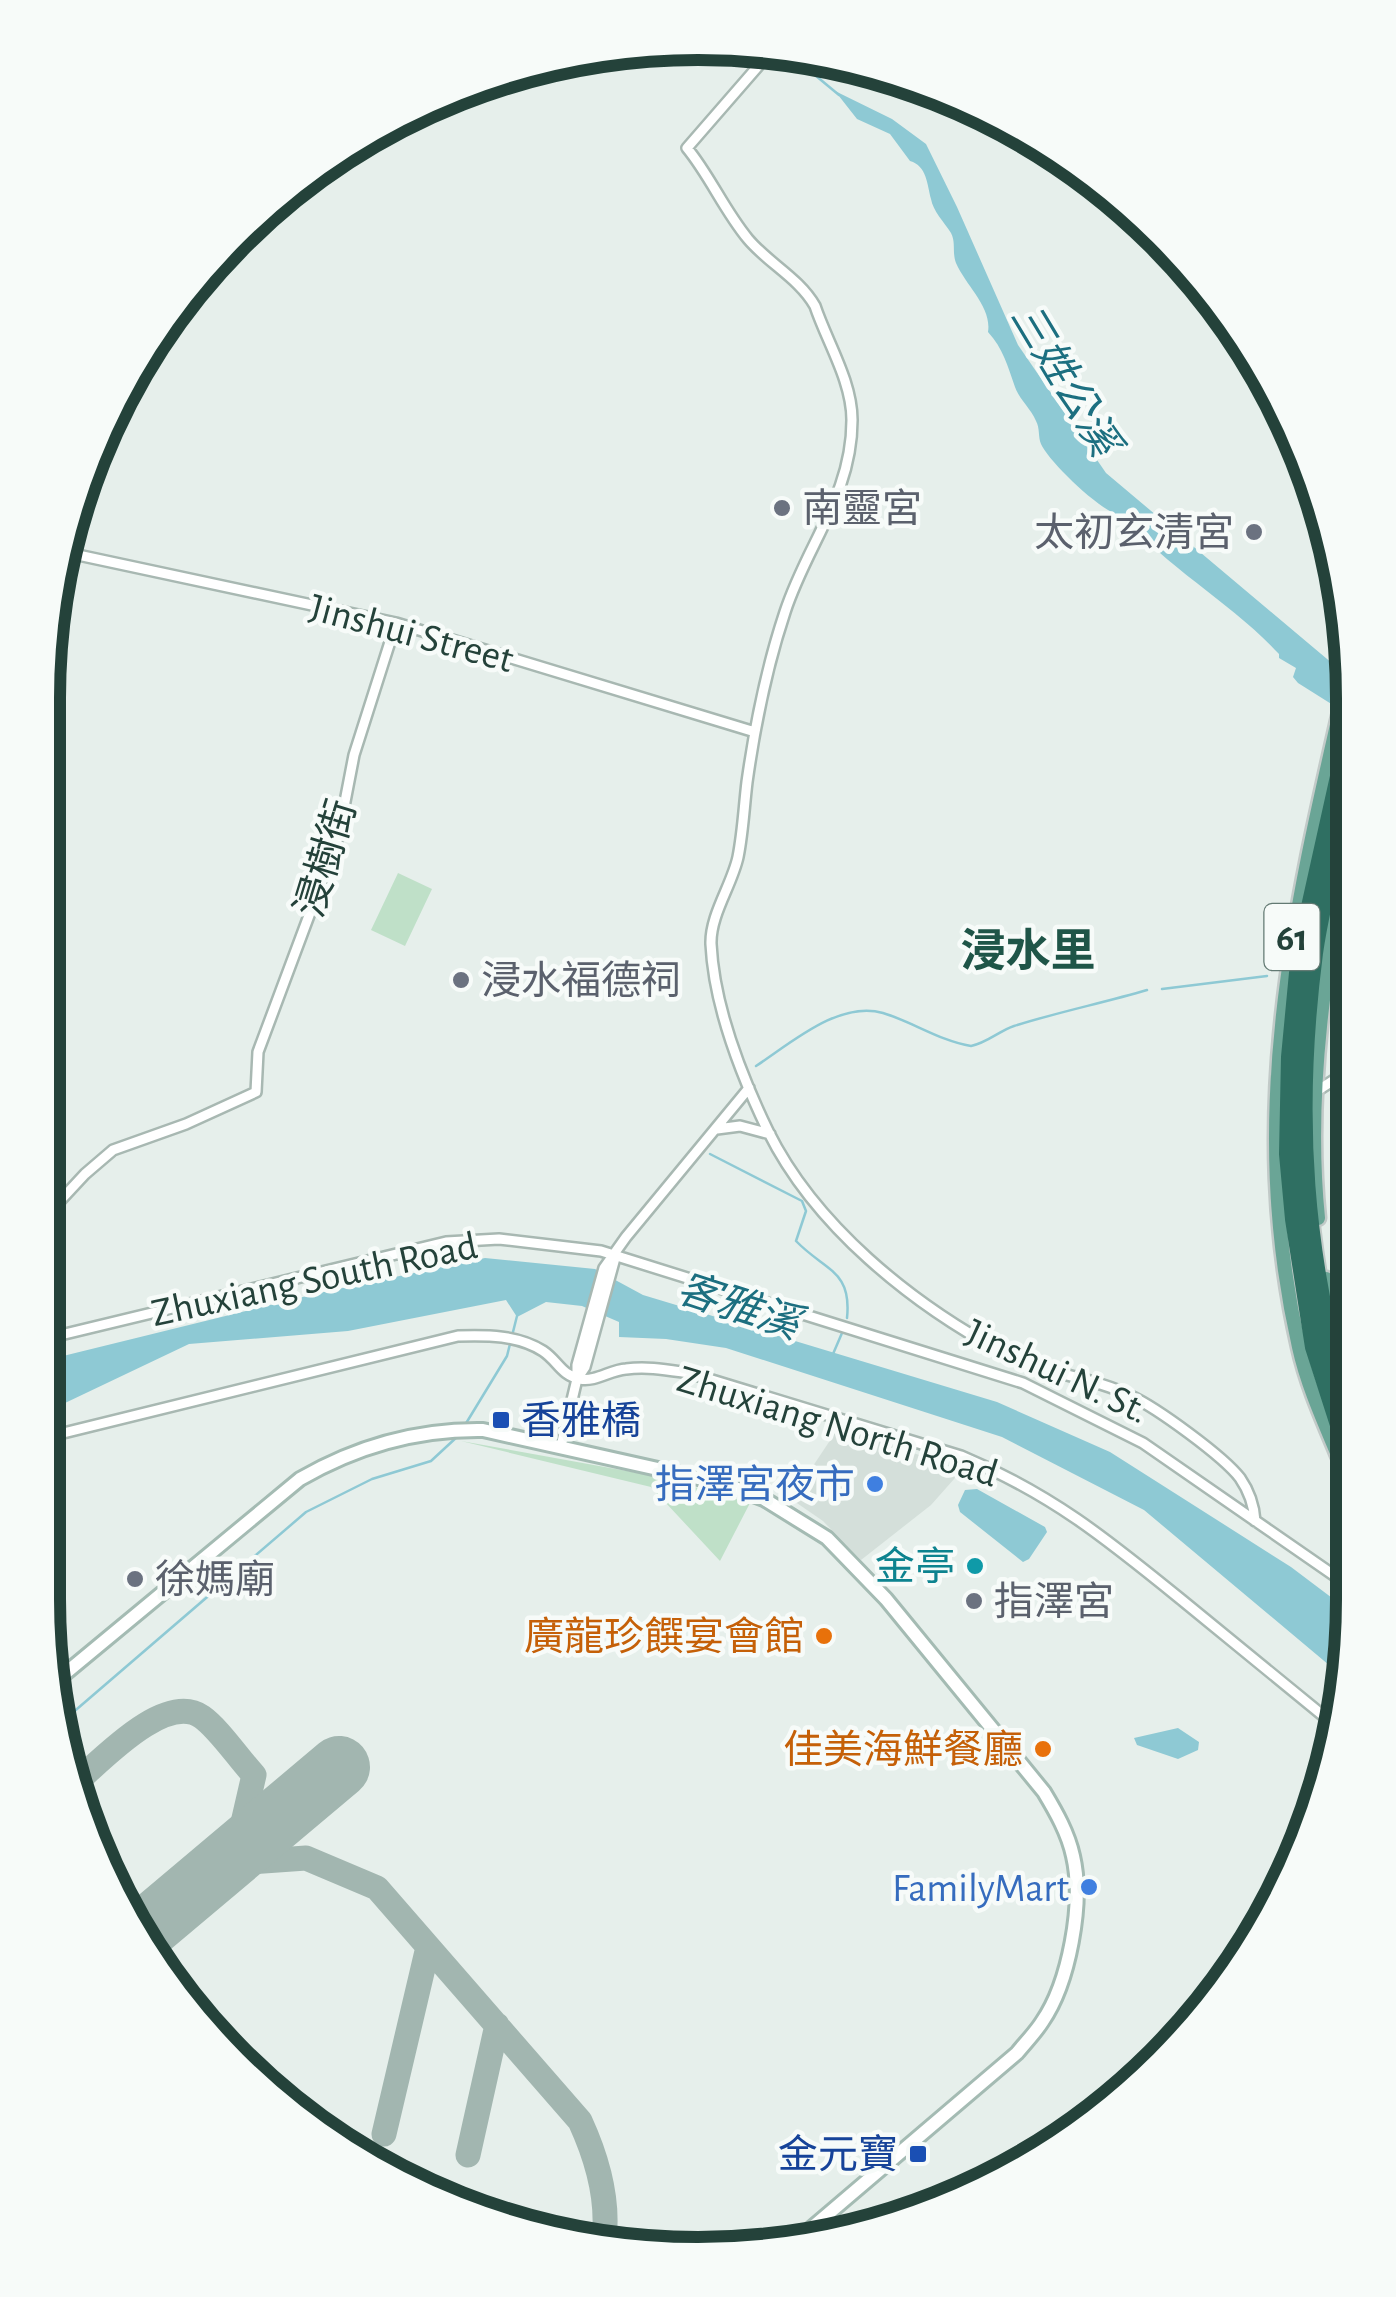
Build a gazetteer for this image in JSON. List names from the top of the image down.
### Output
{
  "streets": {
    "highway": ["61"],
    "street": [
      "Jinshui Street",
      "浸樹街",
      "Zhuxiang South Road",
      "Jinshui N. St.",
      "Zhuxiang North Road"
    ]
  },
  "crossings": [
    ["Jinshui Street", "浸樹街"],
    ["Jinshui Street", "Jinshui N. St."],
    ["Zhuxiang South Road", "Jinshui N. St."]
  ],
  "districts": ["浸水里"],
  "water": ["三姓公溪", "客雅溪"],
  "places": {
    "other": [
      "南靈宮",
      "太初玄清宮",
      "浸水福德祠",
      "指澤宮夜市",
      "金亭",
      "徐媽廟",
      "指澤宮",
      "廣龍珍饌宴會館",
      "佳美海鮮餐廳",
      "FamilyMart"
    ],
    "transit": ["香雅橋", "金元寶"]
  }
}
